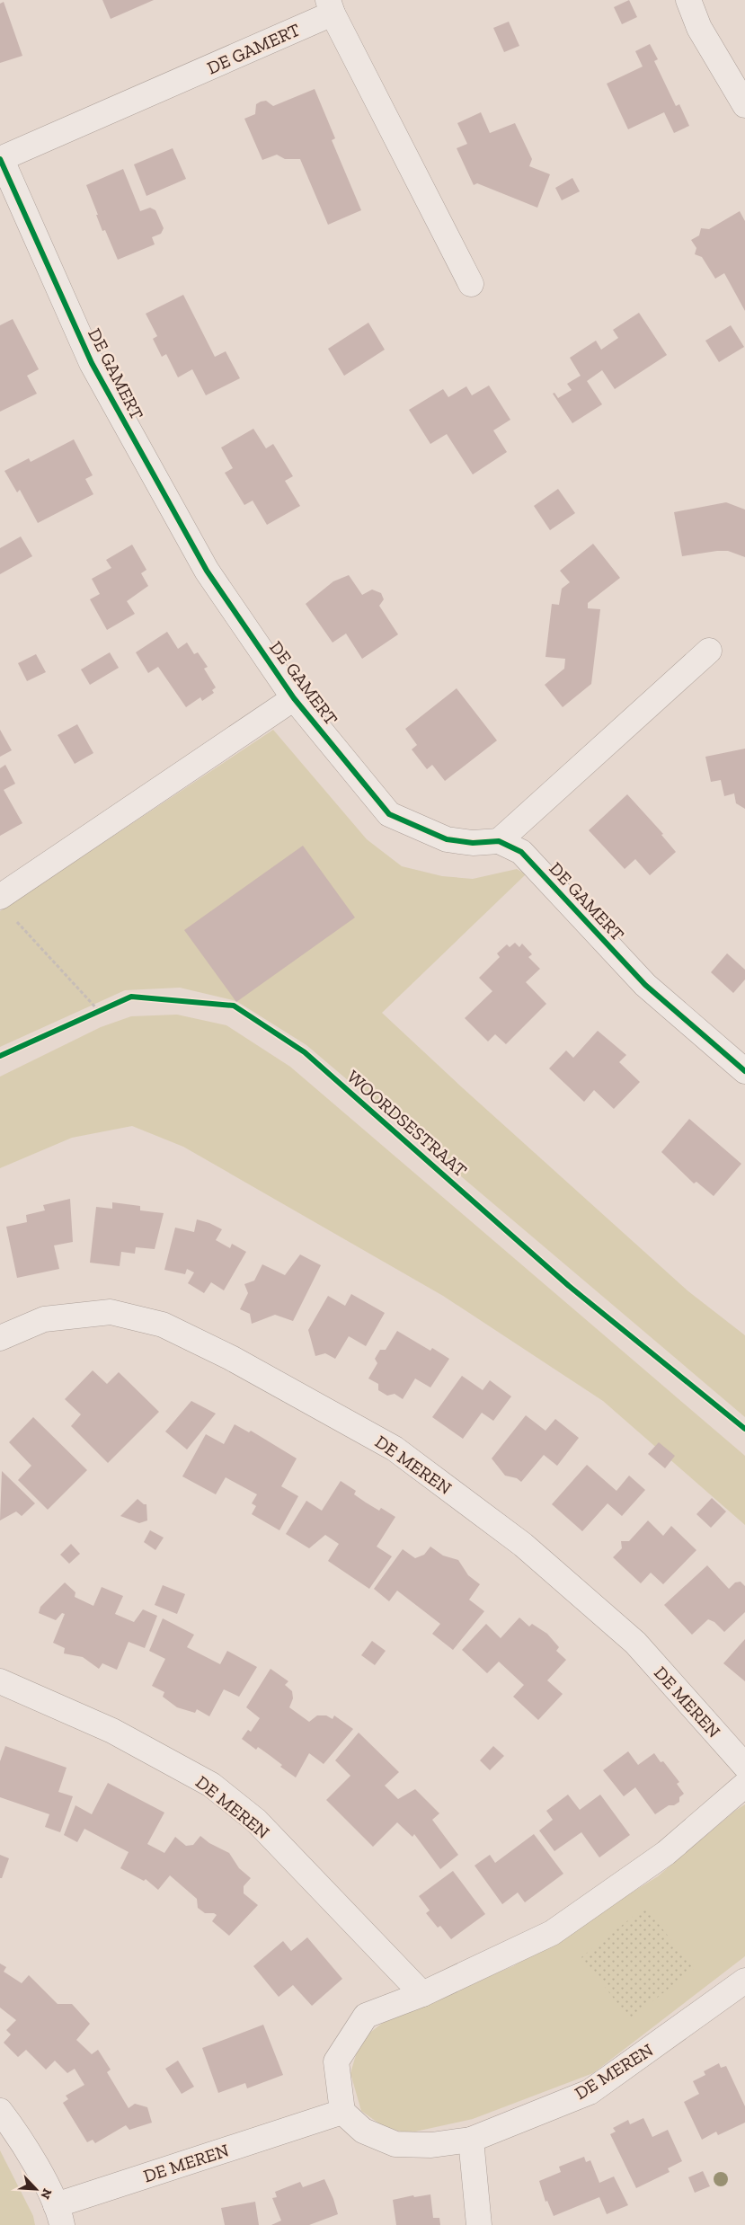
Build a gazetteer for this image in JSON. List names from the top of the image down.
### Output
{
  "streets": {
    "street": ["DE GAMERT", "DE MEREN"],
    "cycle path": ["WOORDSESTRAAT"]
  },
  "north": "bottom right"
}
